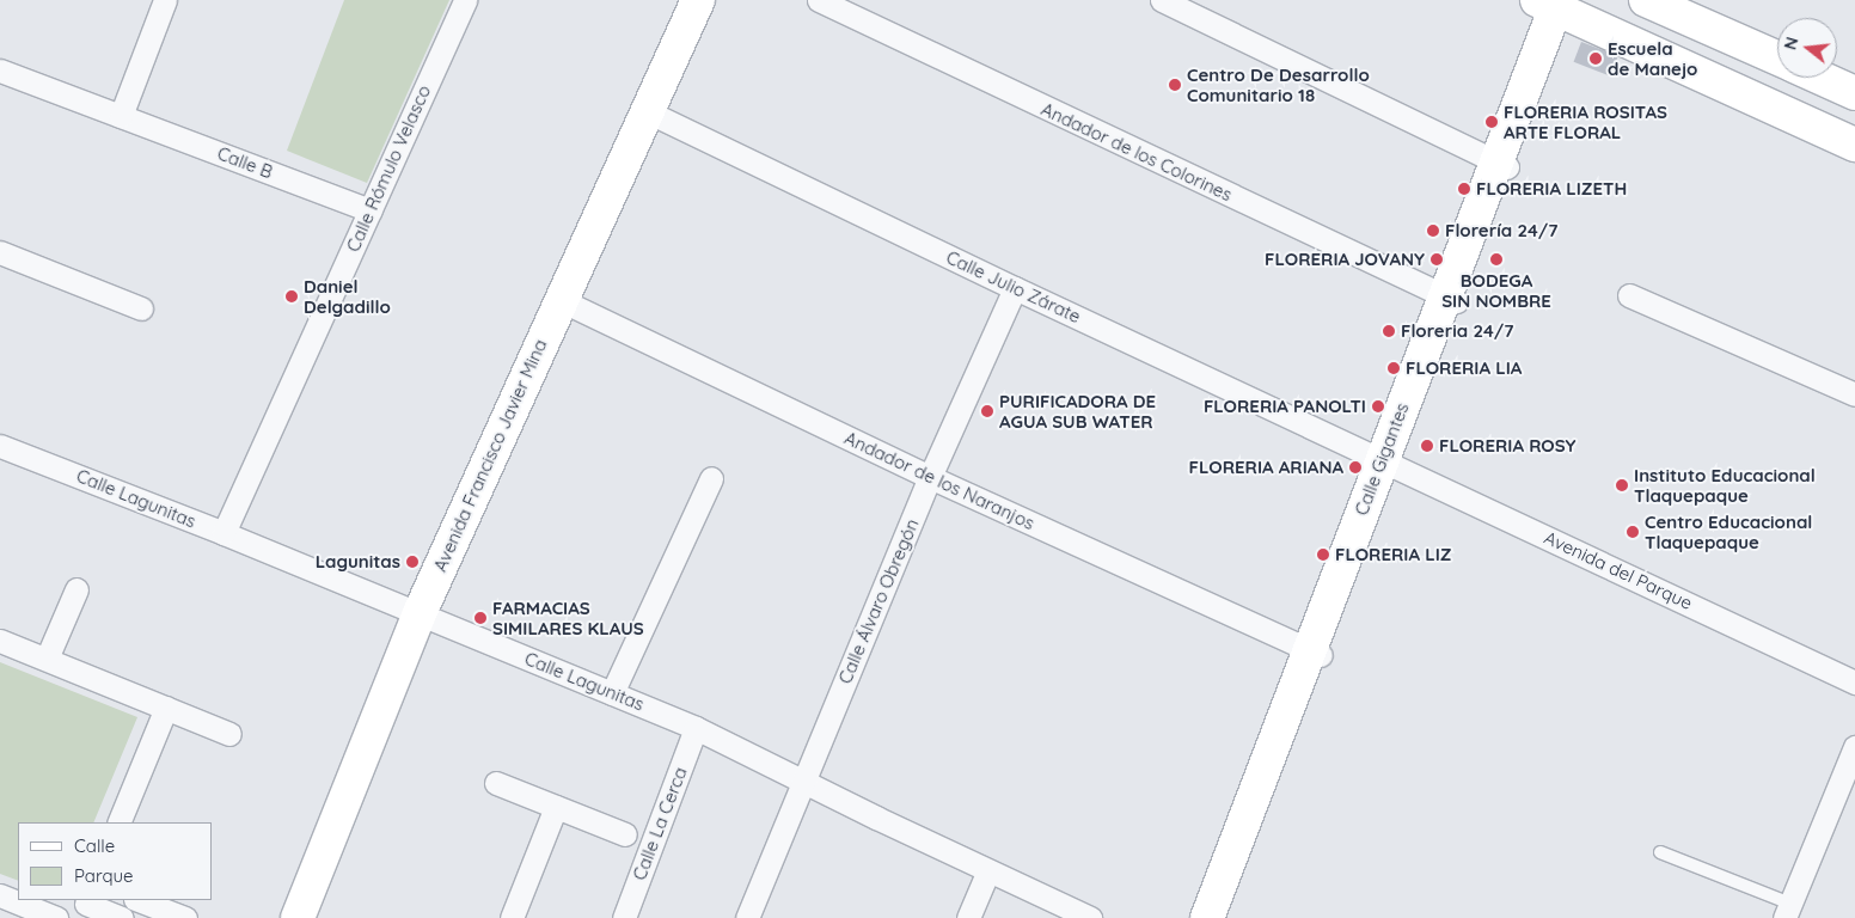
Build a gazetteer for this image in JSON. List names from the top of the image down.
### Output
{
  "streets": {
    "main road": ["Avenida Francisco Javier Mina", "Calle Gigantes"],
    "street": [
      "Andador de los Colorines",
      "Calle B",
      "Calle Rómulo Velasco",
      "Calle Julio Zárate",
      "Andador de los Naranjos",
      "Calle Lagunitas",
      "Avenida del Parque",
      "Calle Álvaro Obregón",
      "Calle La Cerca"
    ]
  },
  "crossings": [
    ["Andador de los Colorines", "Calle Gigantes"],
    ["Calle B", "Calle Rómulo Velasco"],
    ["Calle Rómulo Velasco", "Calle Lagunitas"],
    ["Calle Julio Zárate", "Avenida Francisco Javier Mina"],
    ["Calle Julio Zárate", "Calle Gigantes"],
    ["Calle Julio Zárate", "Avenida del Parque"],
    ["Calle Julio Zárate", "Calle Álvaro Obregón"],
    ["Avenida Francisco Javier Mina", "Andador de los Naranjos"],
    ["Avenida Francisco Javier Mina", "Calle Lagunitas"],
    ["Calle Gigantes", "Andador de los Naranjos"],
    ["Calle Gigantes", "Avenida del Parque"],
    ["Andador de los Naranjos", "Calle Álvaro Obregón"],
    ["Calle Lagunitas", "Calle Álvaro Obregón"],
    ["Calle Lagunitas", "Calle La Cerca"]
  ],
  "places": [
    "Escuela de Manejo",
    "Centro De Desarrollo Comunitario 18",
    "FLORERIA ROSITAS ARTE FLORAL",
    "FLORERIA LIZETH",
    "Florería 24/7",
    "FLORERIA JOVANY",
    "BODEGA SIN NOMBRE",
    "Daniel Delgadillo",
    "Floreria 24/7",
    "FLORERIA LIA",
    "FLORERIA PANOLTI",
    "PURIFICADORA DE AGUA SUB WATER",
    "FLORERIA ROSY",
    "FLORERIA ARIANA",
    "Instituto Educacional Tlaquepaque",
    "Centro Educacional Tlaquepaque",
    "FLORERIA LIZ",
    "Lagunitas",
    "FARMACIAS SIMILARES KLAUS"
  ],
  "legend": ["Calle", "Parque"],
  "north": "left"
}
